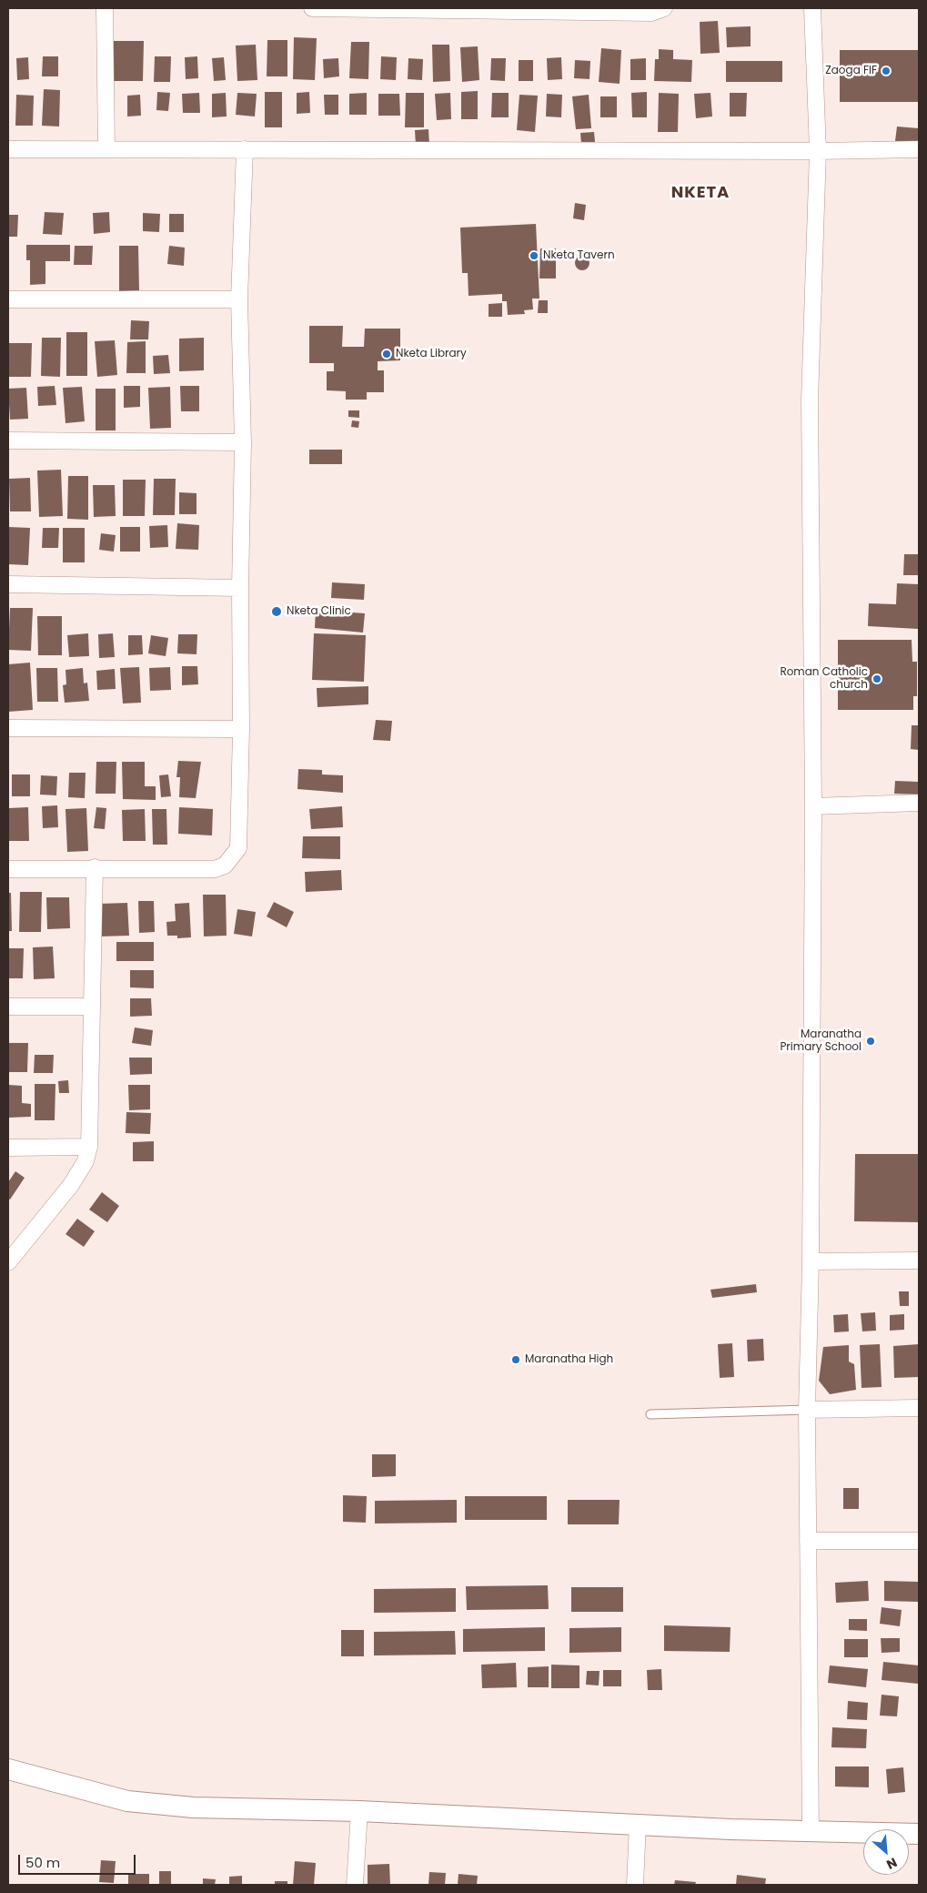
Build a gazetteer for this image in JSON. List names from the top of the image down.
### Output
{
  "districts": ["NKETA"],
  "places": [
    "Zaoga FIF",
    "Nketa Tavern",
    "Nketa Library",
    "Nketa Clinic",
    "Roman Catholic church",
    "Maranatha Primary School",
    "Maranatha High"
  ],
  "scale_bar": "50 m",
  "north": "bottom right"
}
